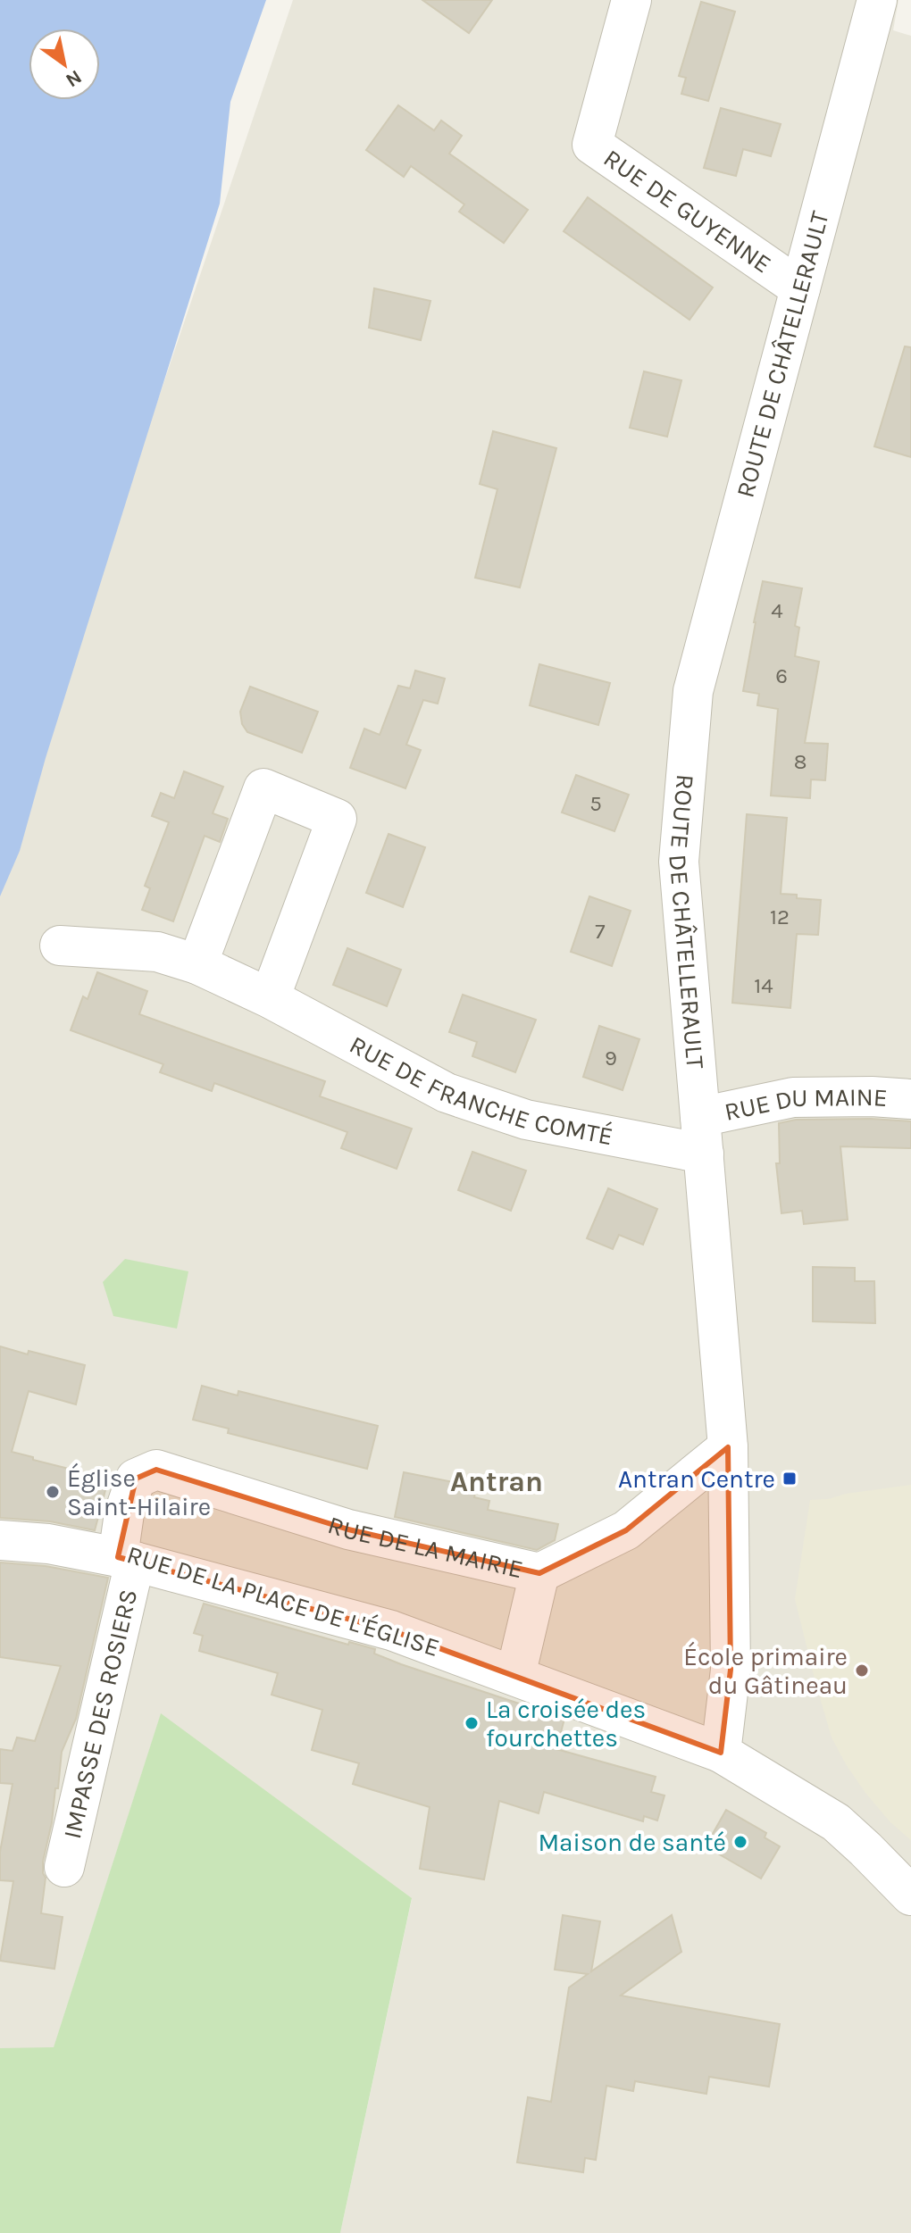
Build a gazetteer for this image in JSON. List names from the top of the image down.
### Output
{
  "streets": {
    "street": [
      "RUE DE GUYENNE",
      "ROUTE DE CHÂTELLERAULT",
      "RUE DE FRANCHE COMTÉ",
      "RUE DU MAINE",
      "RUE DE LA MAIRIE",
      "RUE DE LA PLACE DE L'ÉGLISE",
      "IMPASSE DES ROSIERS"
    ]
  },
  "crossings": [
    ["RUE DE GUYENNE", "ROUTE DE CHÂTELLERAULT"],
    ["ROUTE DE CHÂTELLERAULT", "RUE DE FRANCHE COMTÉ"],
    ["ROUTE DE CHÂTELLERAULT", "RUE DU MAINE"],
    ["ROUTE DE CHÂTELLERAULT", "RUE DE LA MAIRIE"],
    ["ROUTE DE CHÂTELLERAULT", "RUE DE LA PLACE DE L'ÉGLISE"],
    ["RUE DE FRANCHE COMTÉ", "RUE DU MAINE"],
    ["RUE DE LA MAIRIE", "RUE DE LA PLACE DE L'ÉGLISE"],
    ["RUE DE LA PLACE DE L'ÉGLISE", "IMPASSE DES ROSIERS"]
  ],
  "districts": ["Antran"],
  "places": {
    "transit": ["Antran Centre"],
    "other": [
      "Église Saint-Hilaire",
      "École primaire du Gâtineau",
      "La croisée des fourchettes",
      "Maison de santé"
    ]
  },
  "house_numbers": [
    "4",
    "6",
    "8",
    "5",
    "12",
    "7",
    "14",
    "9"
  ],
  "north": "bottom right"
}
